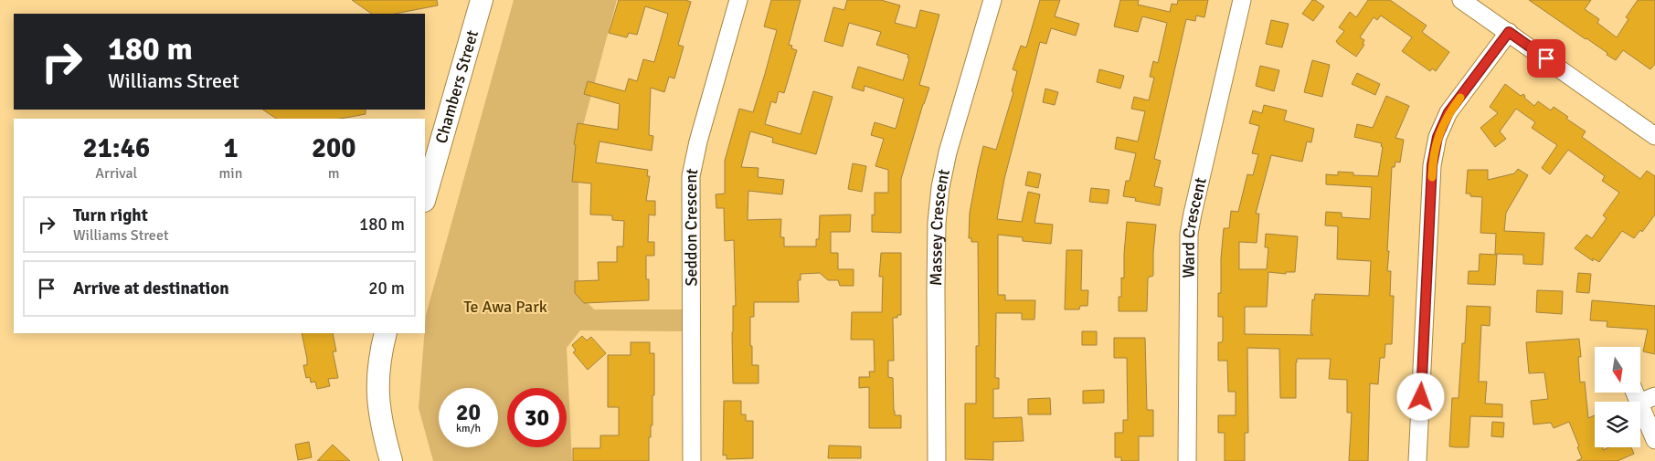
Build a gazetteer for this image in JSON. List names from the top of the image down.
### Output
{
  "streets": {
    "main road": ["Chambers Street"],
    "street": ["Seddon Crescent", "Massey Crescent", "Ward Crescent"]
  },
  "parks": ["Te Awa Park"],
  "north": "bottom",
  "page": {
    "turn": ["180 m", "Williams Street"],
    "eta": [
      "21:46",
      "Arrival",
      "1",
      "min",
      "200",
      "m"
    ],
    "list": [
      {
        "name": "Turn right",
        "note": "Williams Street",
        "value": "180 m"
      },
      {
        "name": "Arrive at destination",
        "value": "20 m"
      }
    ],
    "speed": "20 km/h",
    "limit": "30"
  }
}
